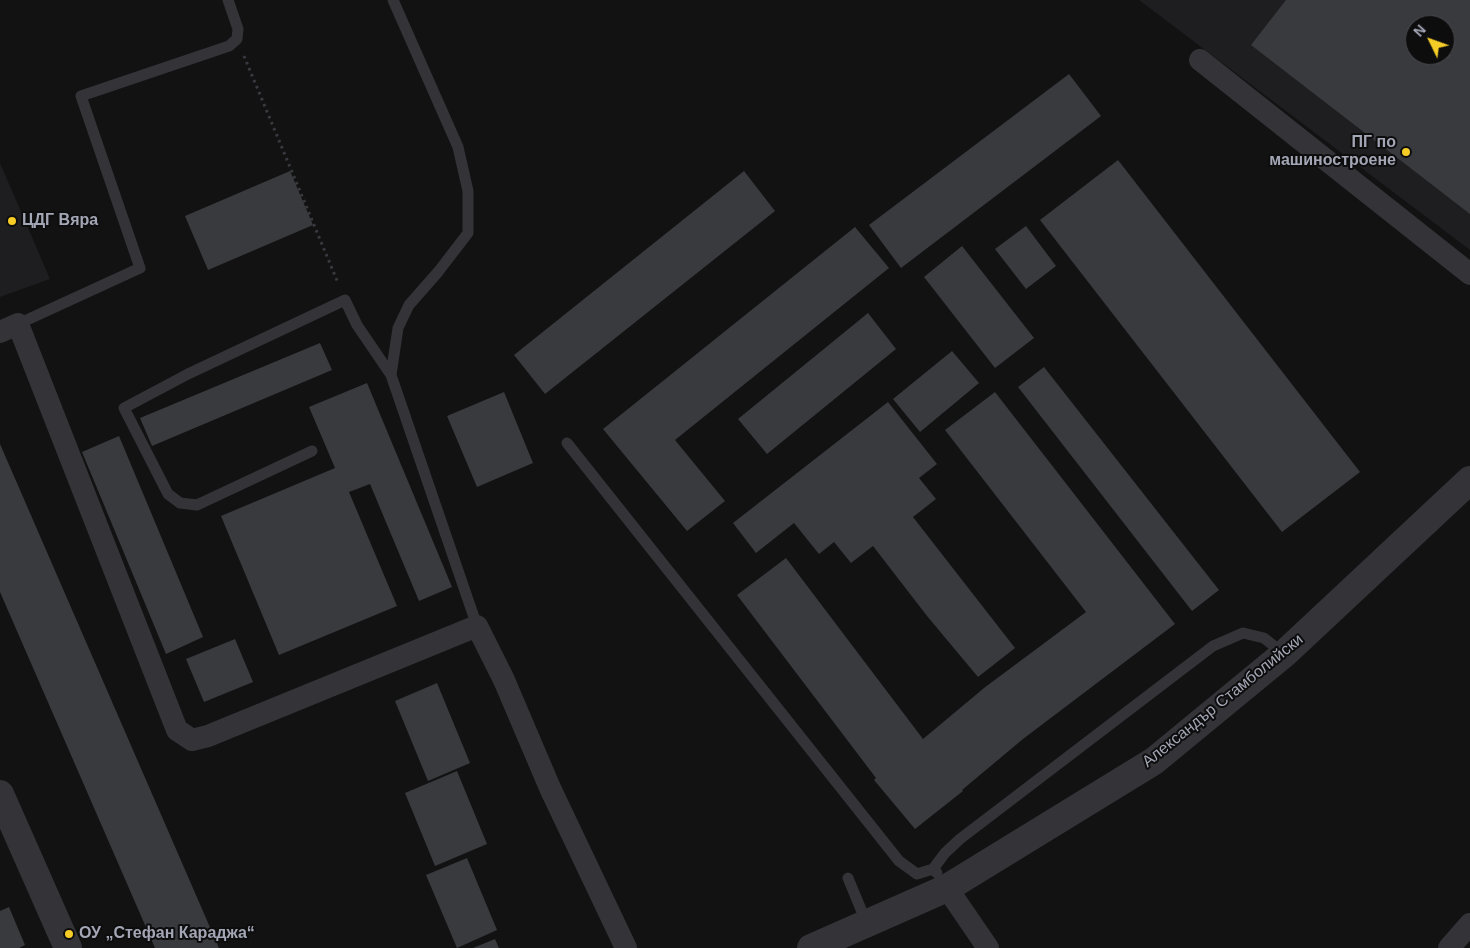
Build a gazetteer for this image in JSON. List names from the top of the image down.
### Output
{
  "streets": {
    "street": ["Александър Стамболийски"]
  },
  "places": ["ПГ по машиностроене", "ЦДГ Вяра", "ОУ „Стефан Караджа“"],
  "north": "top left"
}
